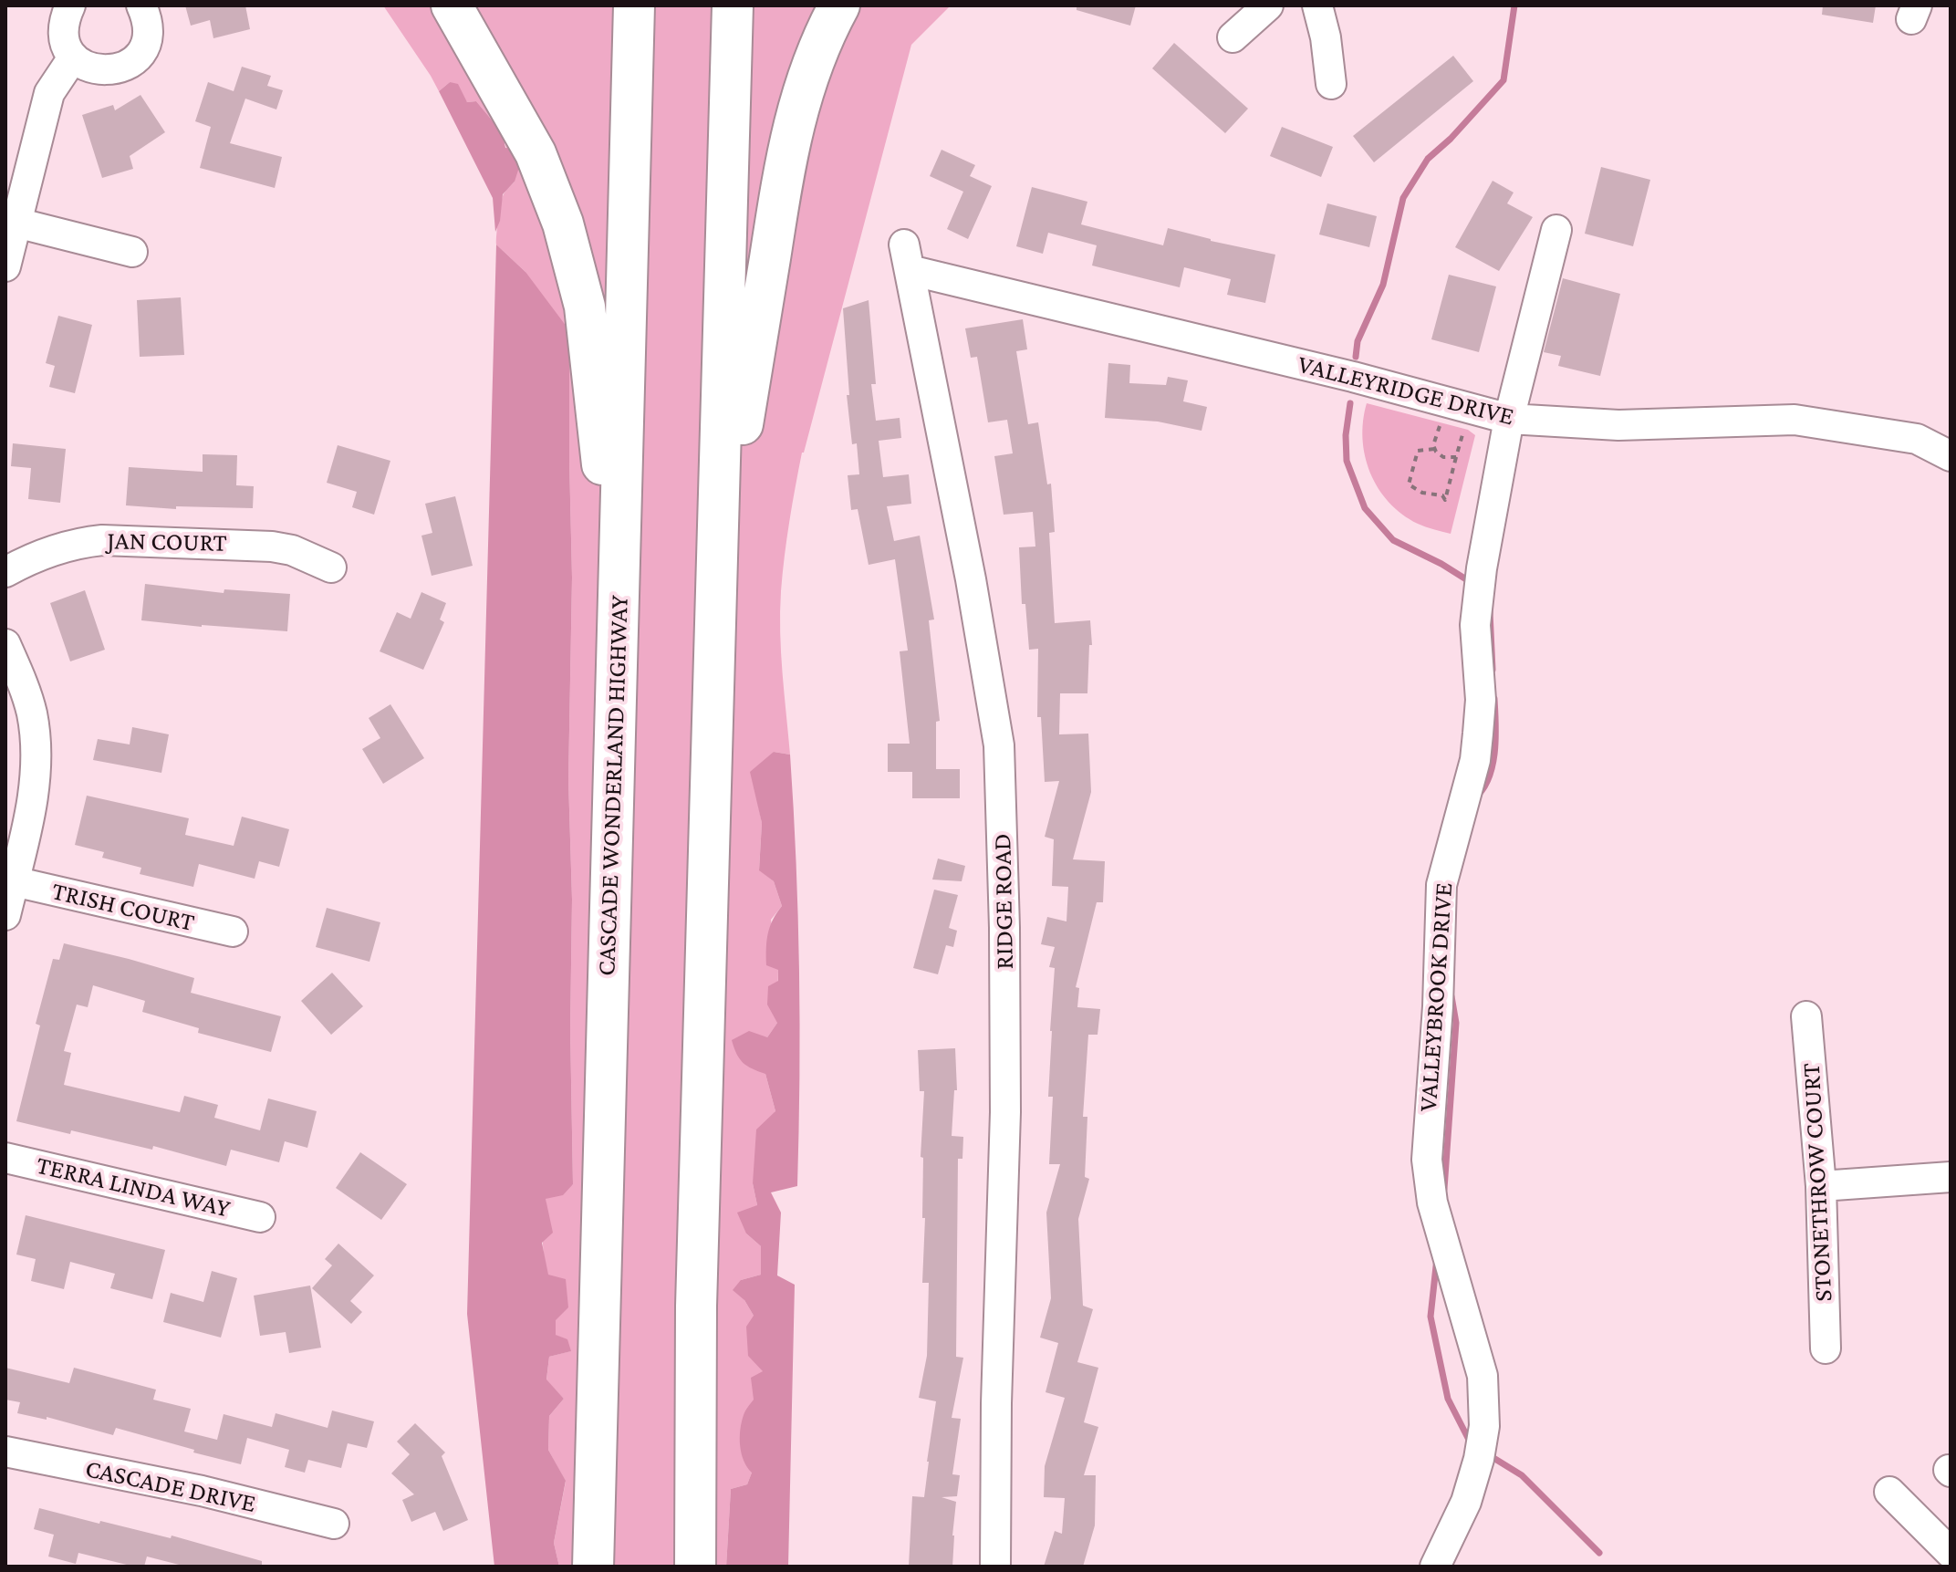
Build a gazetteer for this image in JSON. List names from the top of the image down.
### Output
{
  "streets": {
    "highway": ["CASCADE WONDERLAND HIGHWAY"],
    "street": [
      "VALLEYRIDGE DRIVE",
      "JAN COURT",
      "RIDGE ROAD",
      "TRISH COURT",
      "VALLEYBROOK DRIVE",
      "STONETHROW COURT",
      "TERRA LINDA WAY",
      "CASCADE DRIVE"
    ]
  },
  "crossings": [
    ["VALLEYRIDGE DRIVE", "RIDGE ROAD"],
    ["VALLEYRIDGE DRIVE", "VALLEYBROOK DRIVE"]
  ]
}
